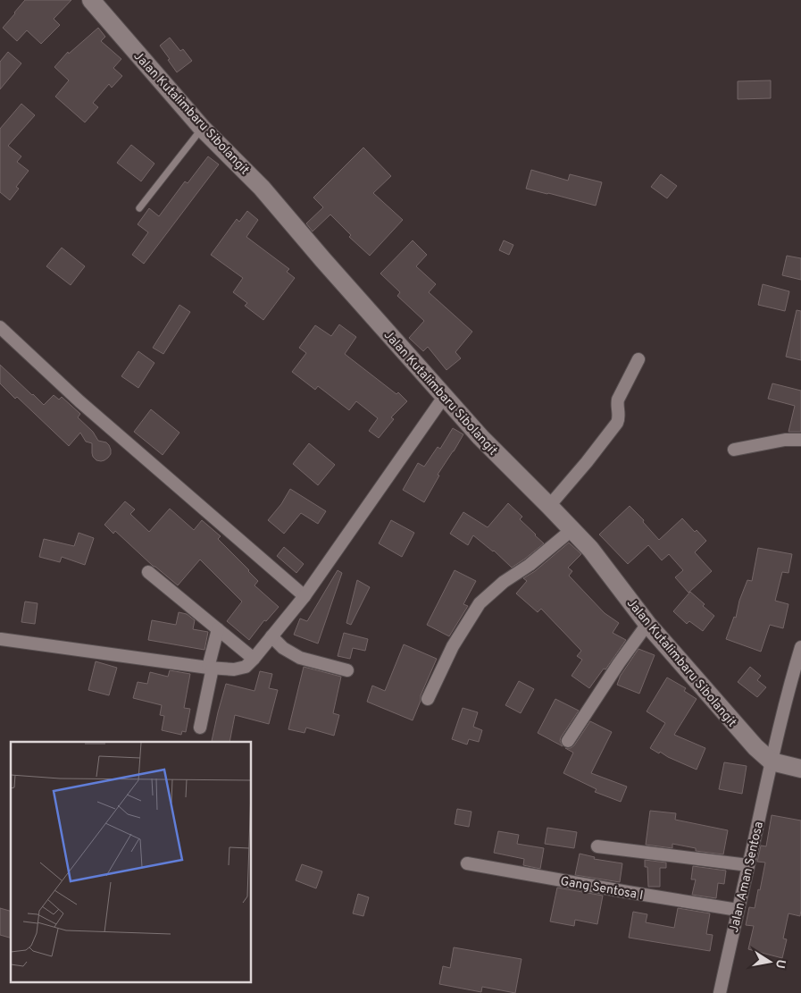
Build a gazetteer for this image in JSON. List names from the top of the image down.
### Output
{
  "streets": {
    "street": ["Jalan Kutalimbaru Sibolangit", "Jalan Aman Sentosa", "Gang Sentosa I"]
  },
  "crossings": [
    ["Jalan Kutalimbaru Sibolangit", "Jalan Aman Sentosa"],
    ["Jalan Aman Sentosa", "Gang Sentosa I"]
  ],
  "north": "right"
}
